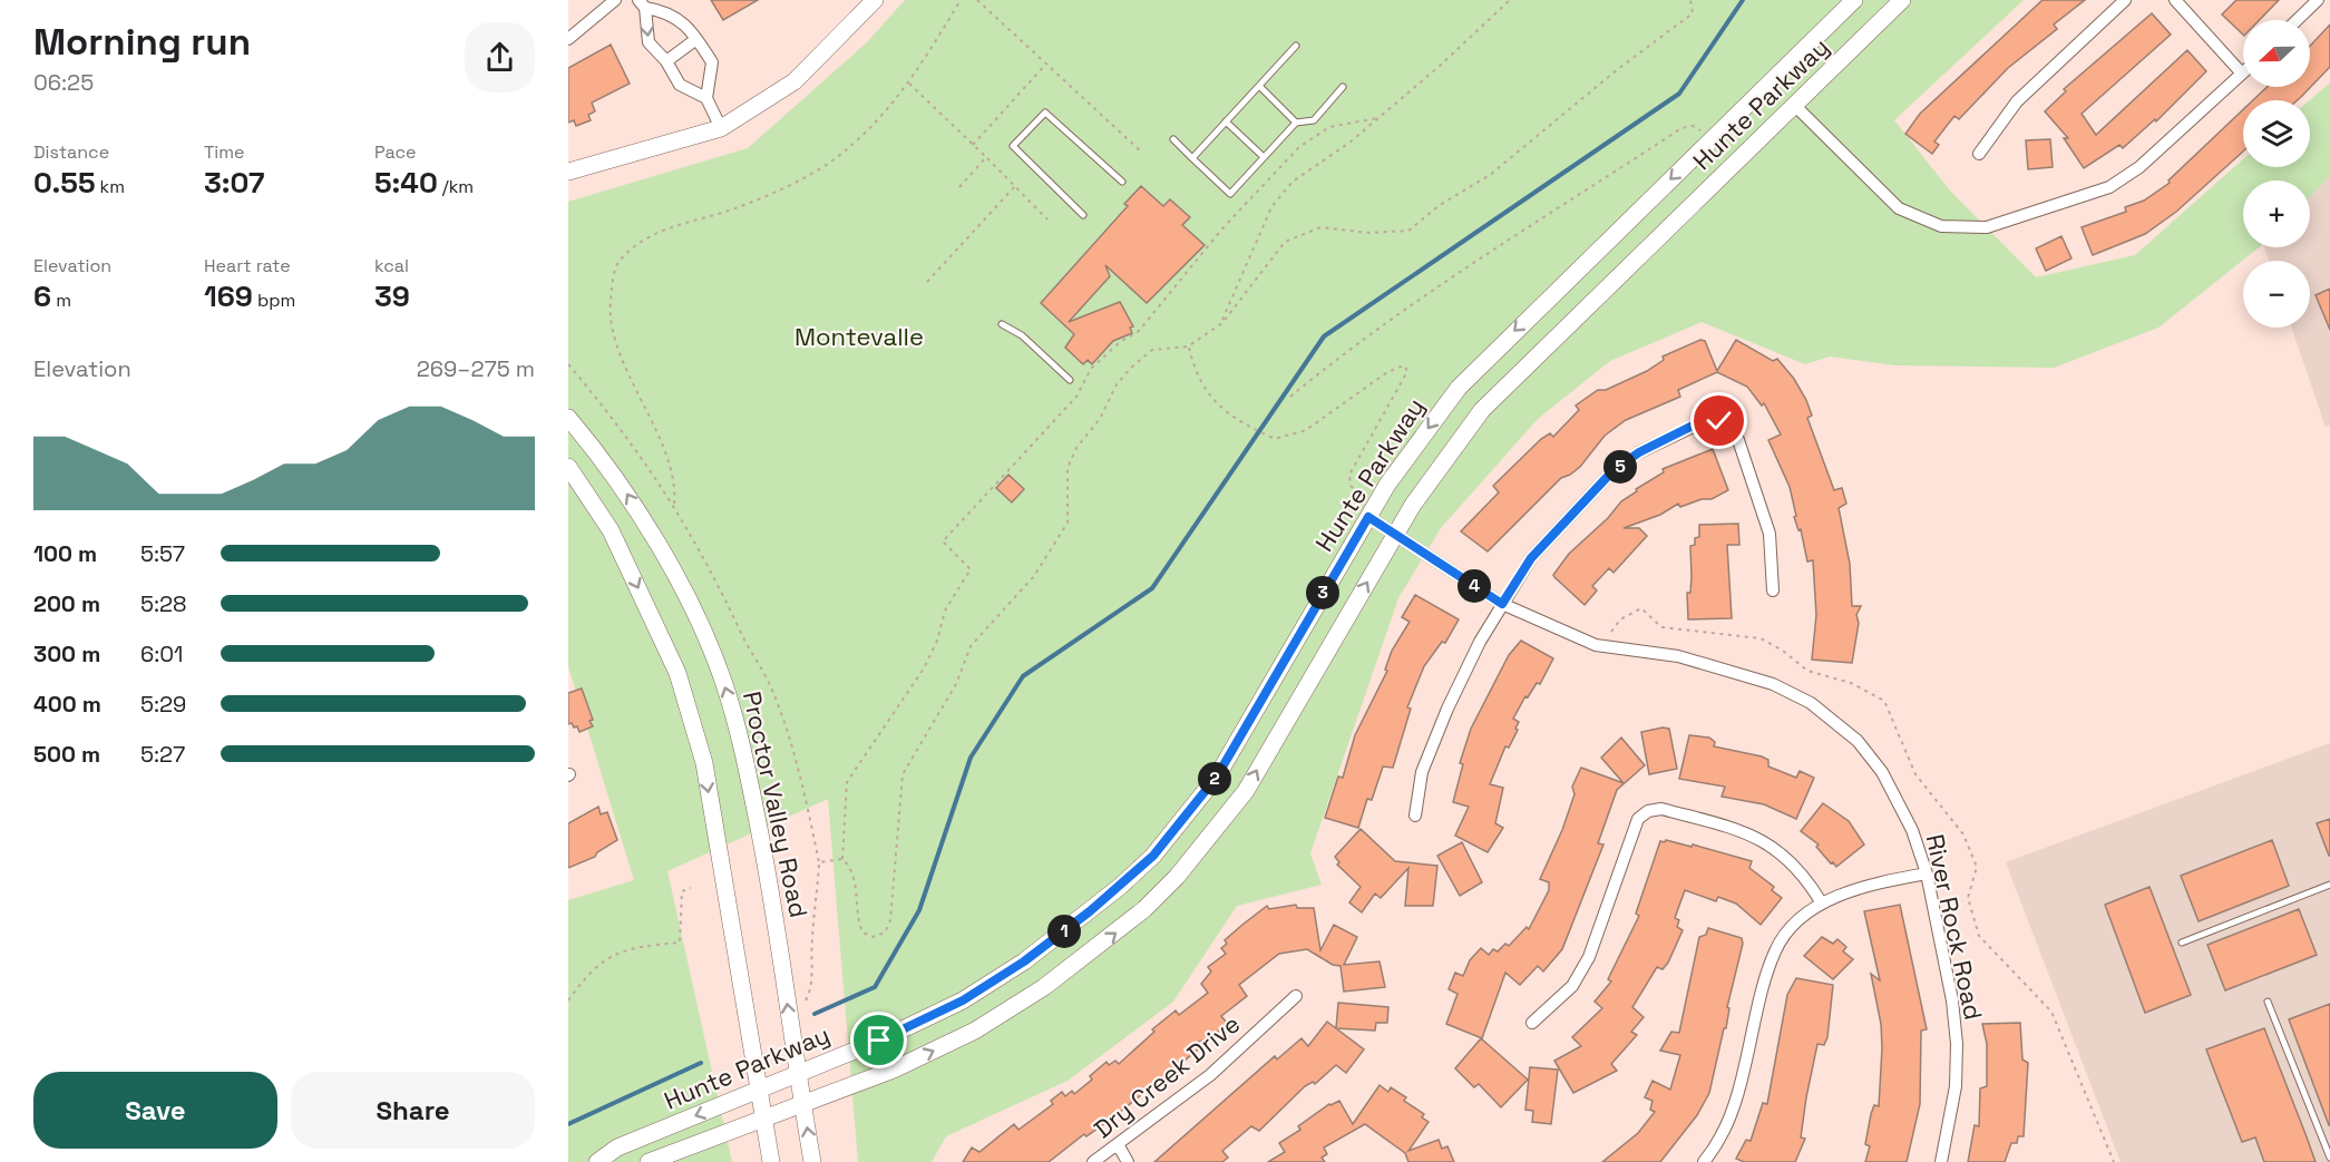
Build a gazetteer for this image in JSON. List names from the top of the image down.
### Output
{
  "streets": {
    "main road": ["Hunte Parkway", "Proctor Valley Road"],
    "street": ["River Rock Road", "Dry Creek Drive"]
  },
  "crossings": [
    ["Hunte Parkway", "Proctor Valley Road"],
    ["Hunte Parkway", "River Rock Road"]
  ],
  "parks": ["Montevalle"],
  "north": "left",
  "page": {
    "heading": ["Morning run", "06:25"],
    "map_buttons": ["+", "−"],
    "stats": [
      ["Distance", "0.55 km"],
      ["Time", "3:07"],
      ["Pace", "5:40 /km"],
      ["Elevation", "6 m"],
      ["Heart rate", "169 bpm"],
      ["kcal", "39"]
    ],
    "chart": ["Elevation", "269–275 m"],
    "pins": [
      "5",
      "4",
      "3",
      "2",
      "1"
    ],
    "list": [
      {
        "name": "100 m",
        "note": "5:57"
      },
      {
        "name": "200 m",
        "note": "5:28"
      },
      {
        "name": "300 m",
        "note": "6:01"
      },
      {
        "name": "400 m",
        "note": "5:29"
      },
      {
        "name": "500 m",
        "note": "5:27"
      }
    ],
    "buttons": ["Save", "Share"]
  }
}
